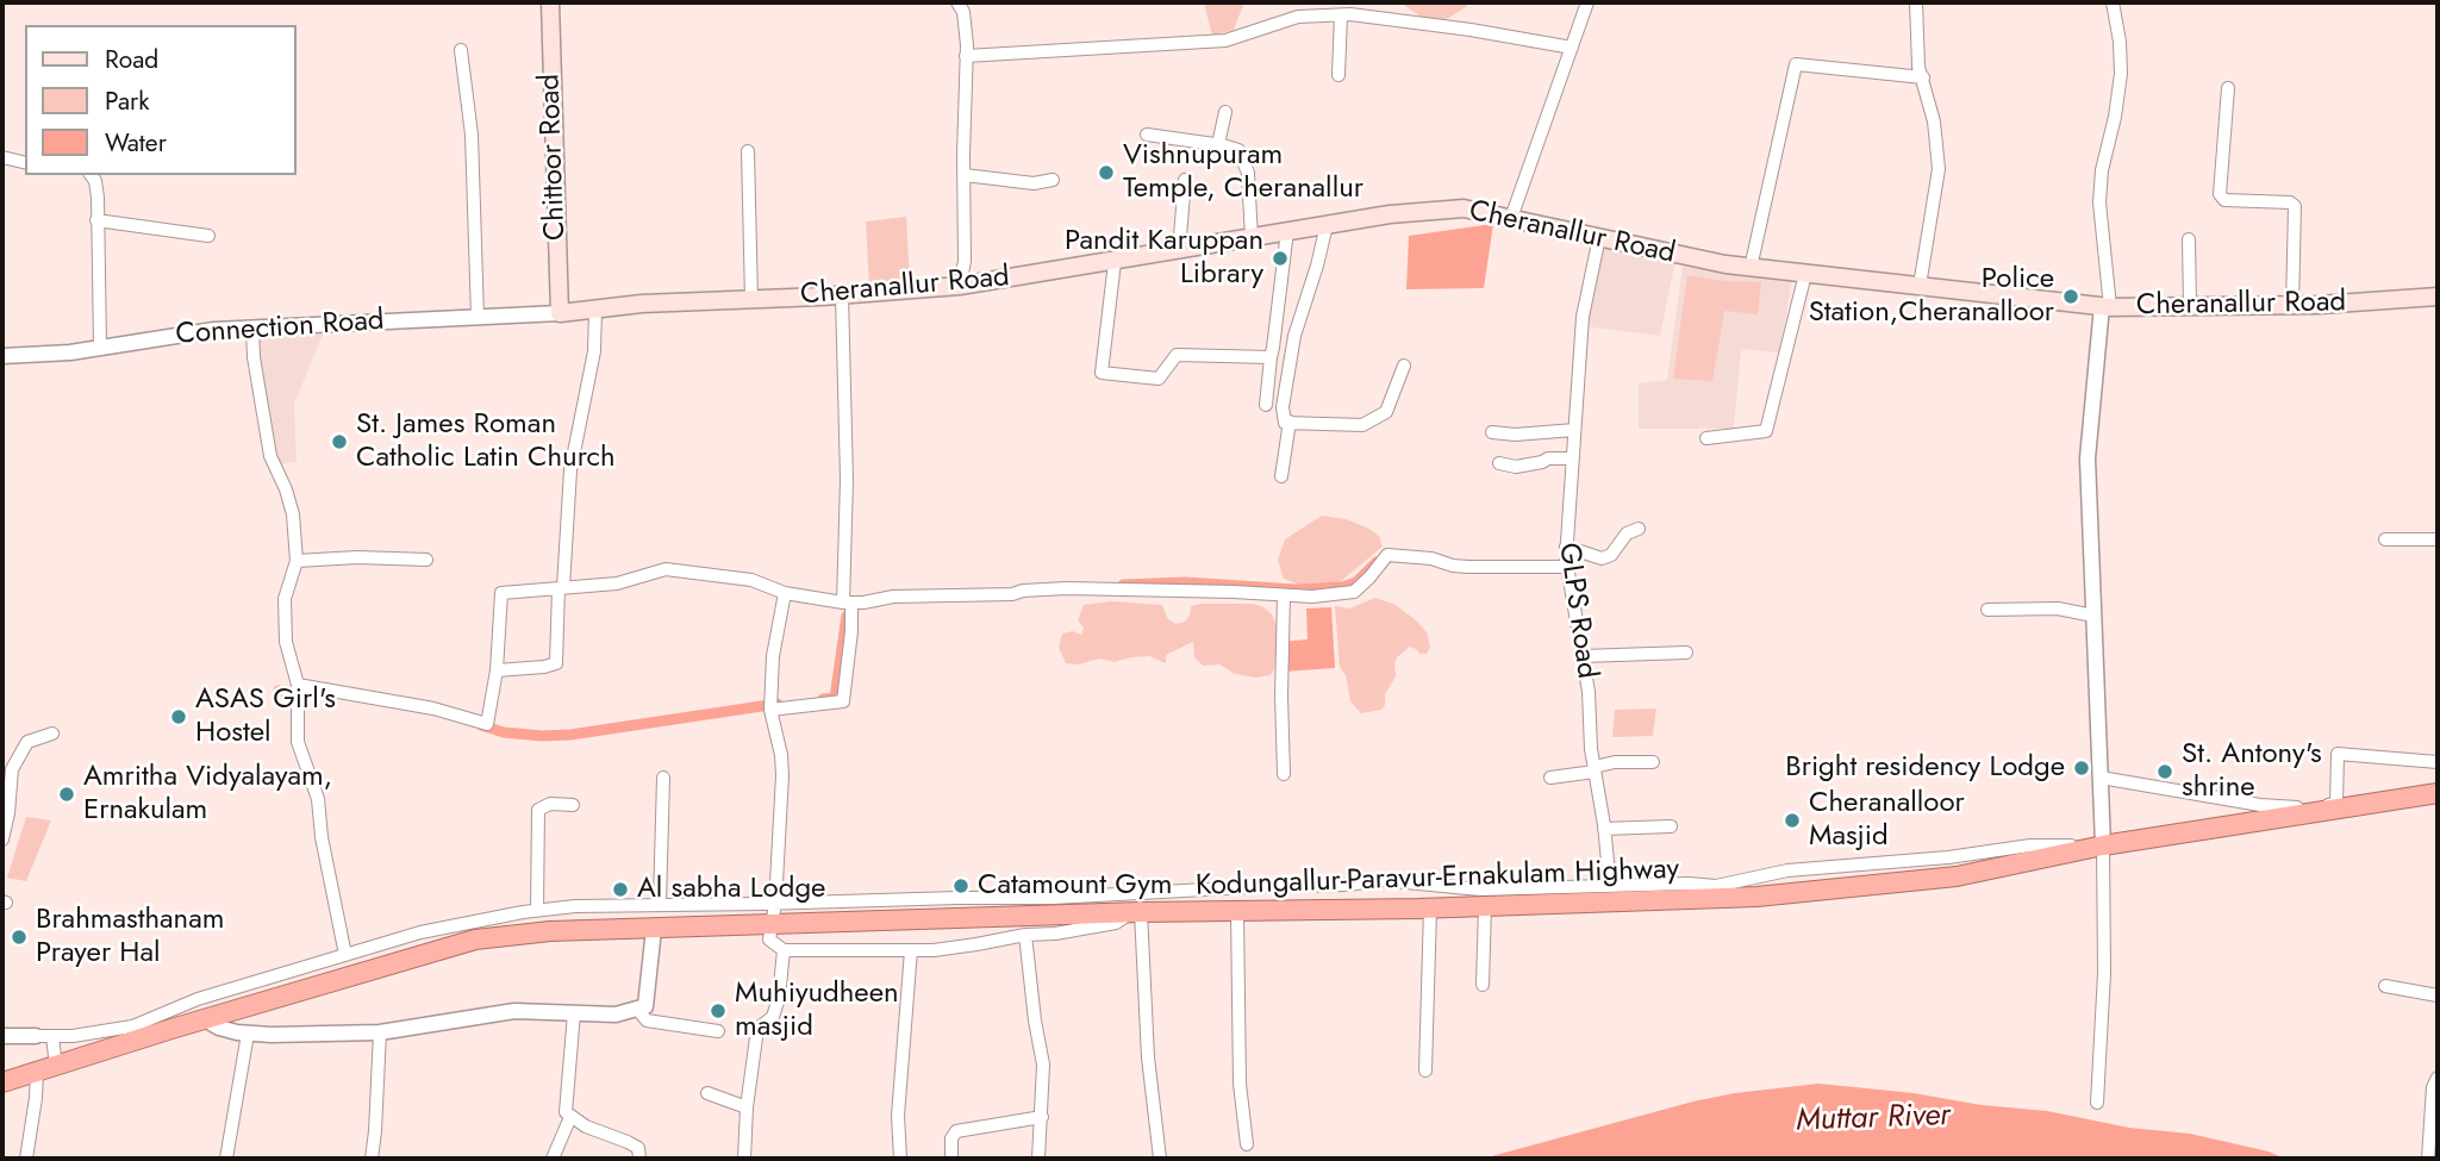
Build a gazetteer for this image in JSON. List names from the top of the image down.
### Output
{
  "streets": {
    "highway": ["Kodungallur-Paravur-Ernakulam Highway"],
    "main road": ["Chittoor Road", "Cheranallur Road"],
    "street": ["Connection Road", "GLPS Road"]
  },
  "crossings": [
    ["Chittoor Road", "Cheranallur Road"],
    ["Chittoor Road", "Connection Road"],
    ["Cheranallur Road", "Connection Road"],
    ["Cheranallur Road", "GLPS Road"]
  ],
  "water": ["Muttar River"],
  "places": [
    "Vishnupuram Temple, Cheranallur",
    "Pandit Karuppan Library",
    "Police Station,Cheranalloor",
    "St. James Roman Catholic Latin Church",
    "ASAS Girl's Hostel",
    "Bright residency Lodge",
    "St. Antony's shrine",
    "Amritha Vidyalayam, Ernakulam",
    "Cheranalloor Masjid",
    "Catamount Gym",
    "Al sabha Lodge",
    "Brahmasthanam Prayer Hal",
    "Muhiyudheen masjid"
  ],
  "legend": ["Road", "Park", "Water"]
}
